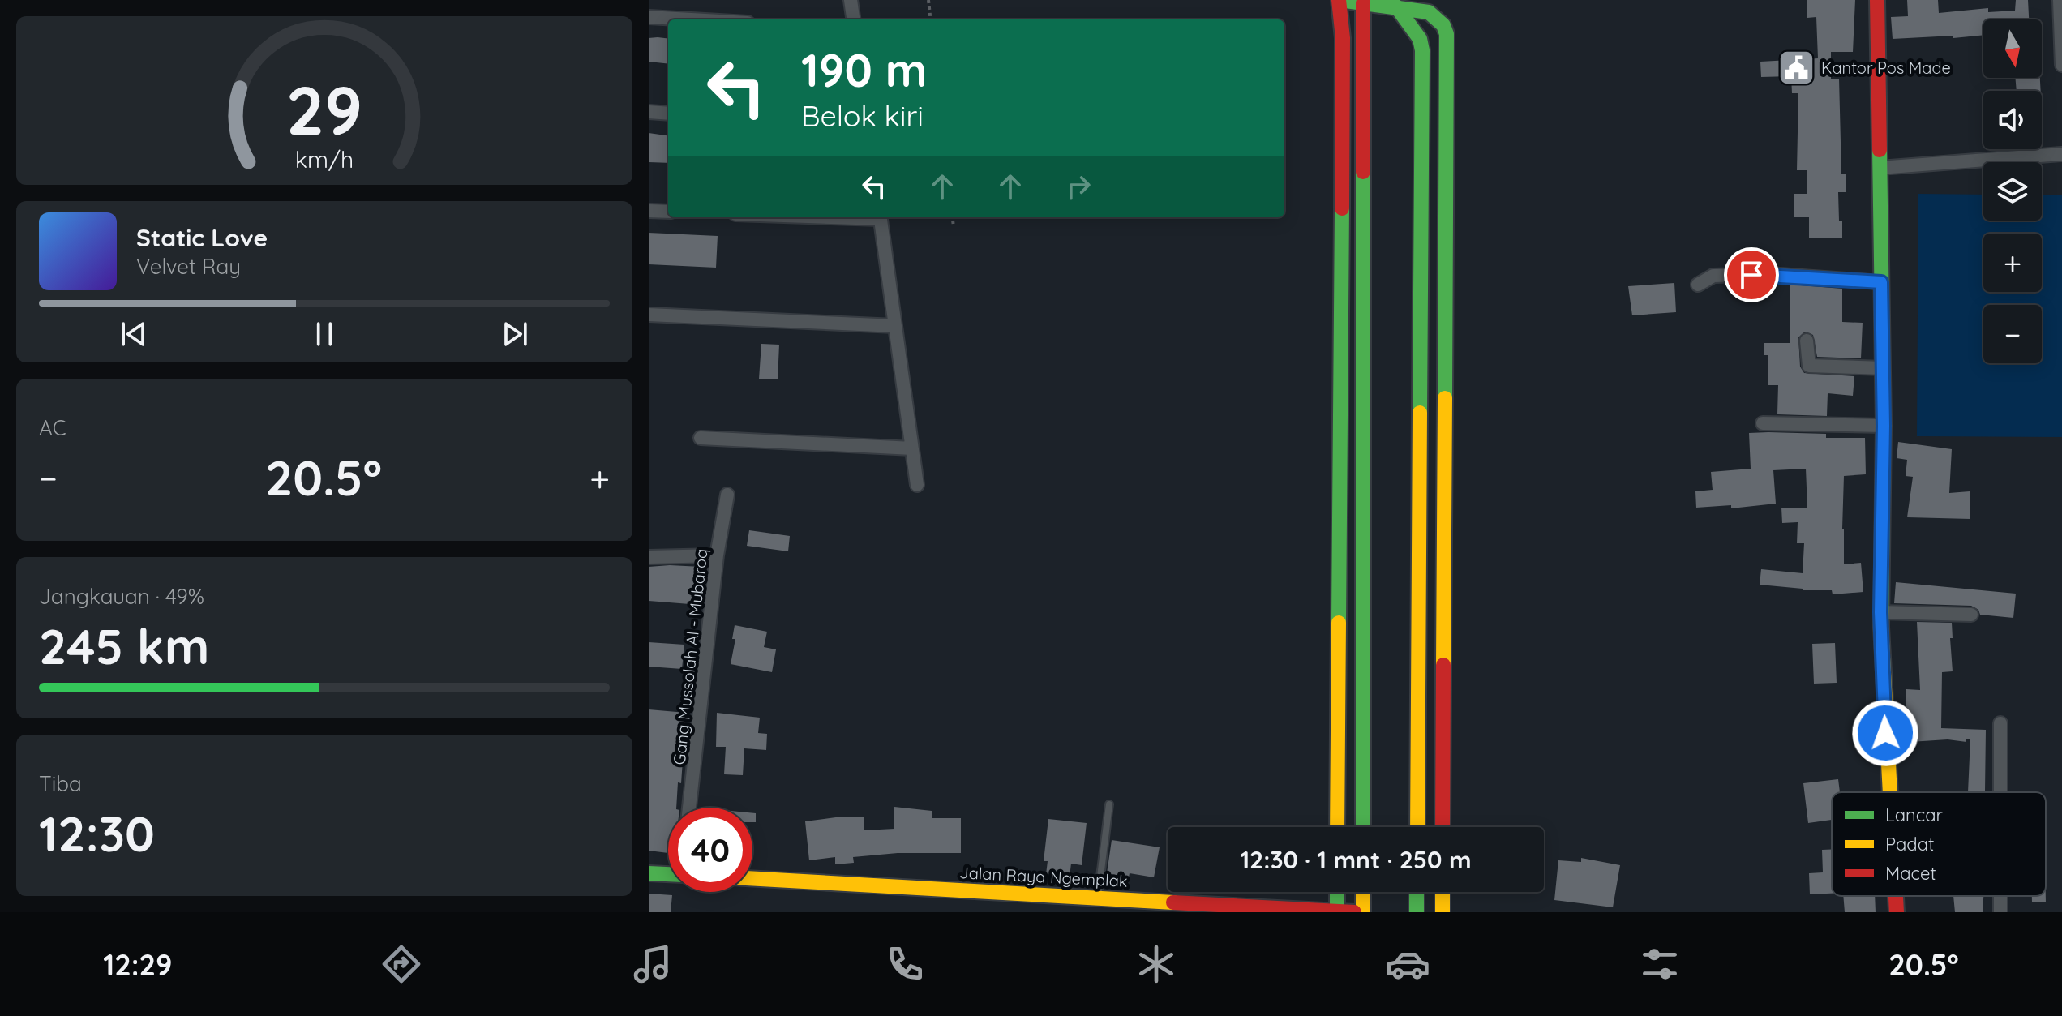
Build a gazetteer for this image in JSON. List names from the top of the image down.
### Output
{
  "streets": {
    "main road": ["Jalan Raya Ngemplak"],
    "street": ["Gang Mussolah Al - Mubaroq"]
  },
  "places": {
    "public building": ["Kantor Pos Made"]
  },
  "legend": ["Lancar", "Padat", "Macet"],
  "north": "bottom",
  "page": {
    "map_buttons": ["+", "−"],
    "turn": ["190 m", "Belok kiri"],
    "song": ["Static Love", "Velvet Ray"],
    "tile": [
      "AC",
      ["Jangkauan · 49%", "245 km"],
      ["Tiba", "12:30"]
    ],
    "heat": ["−", "20.5°", "+"],
    "limit": "40",
    "trip": "12:30 · 1 mnt · 250 m",
    "tabs": ["12:29", "20.5°"],
    "gauge": ["29", "km/h"]
  }
}
